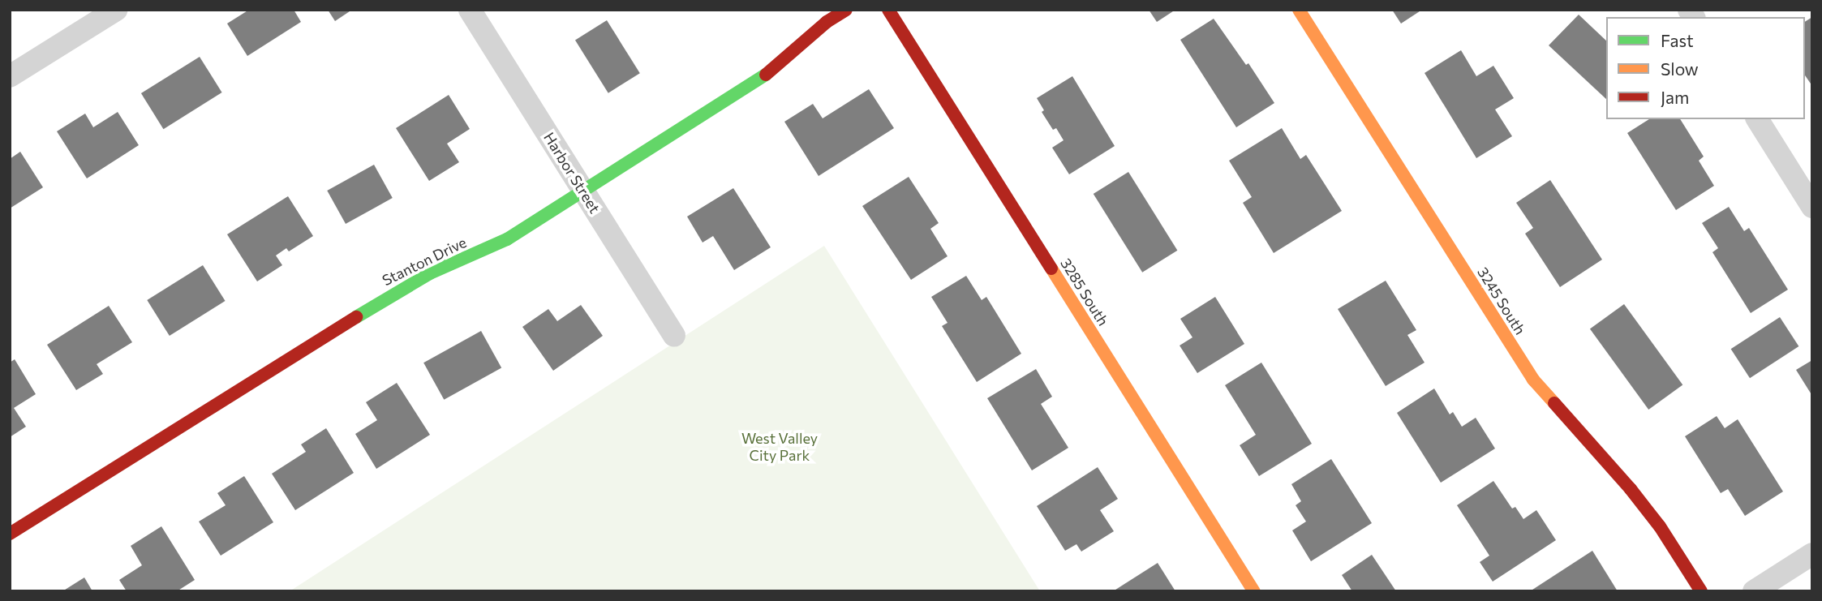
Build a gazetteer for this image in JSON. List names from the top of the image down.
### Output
{
  "streets": {
    "street": [
      "Harbor Street",
      "Stanton Drive",
      "3285 South",
      "3245 South"
    ]
  },
  "crossings": [
    ["Harbor Street", "Stanton Drive"]
  ],
  "parks": ["West Valley City Park"],
  "legend": ["Fast", "Slow", "Jam"]
}
